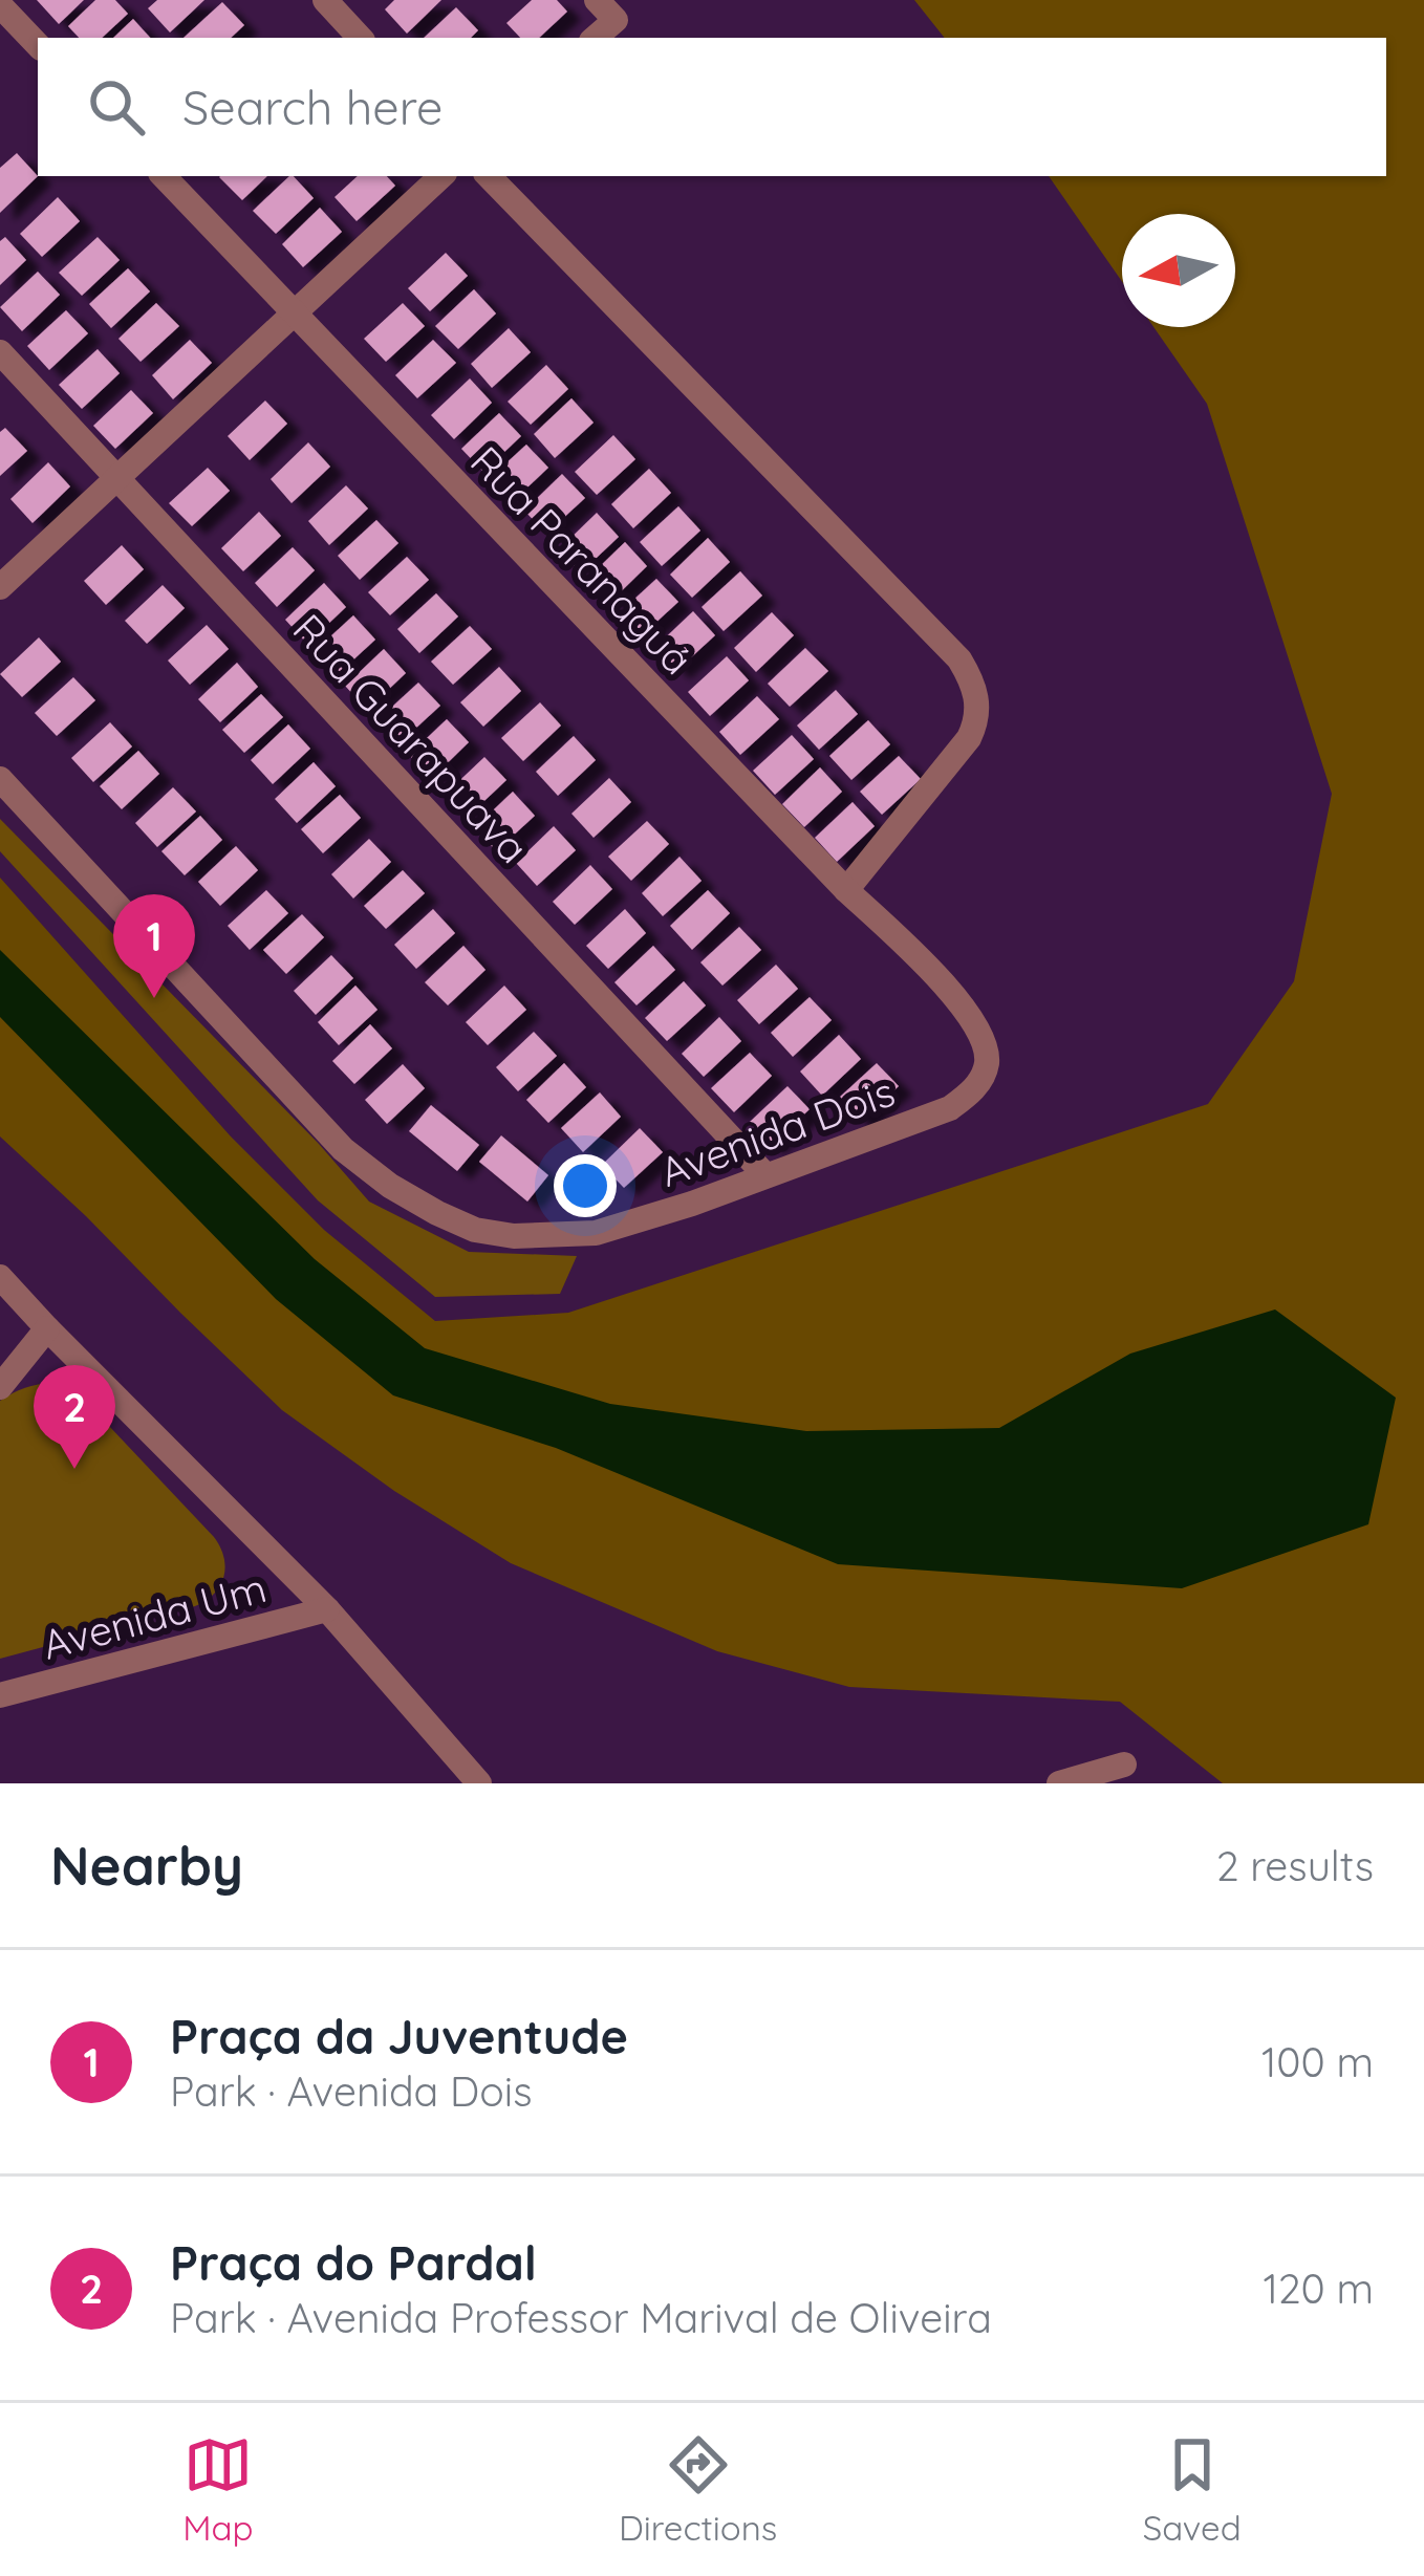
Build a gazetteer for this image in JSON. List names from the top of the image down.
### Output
{
  "streets": {
    "street": [
      "Rua Paranaguá",
      "Rua Guarapuava",
      "Avenida Dois",
      "Avenida Um"
    ]
  },
  "crossings": [
    ["Rua Paranaguá", "Avenida Dois"],
    ["Rua Guarapuava", "Avenida Dois"]
  ],
  "north": "left",
  "page": {
    "search": "Search here",
    "pins": ["1", "2"],
    "heading": ["Nearby", "2 results"],
    "list": [
      {
        "mark": "1",
        "name": "Praça da Juventude",
        "note": "Park · Avenida Dois",
        "value": "100 m"
      },
      {
        "mark": "2",
        "name": "Praça do Pardal",
        "note": "Park · Avenida Professor Marival de Oliveira",
        "value": "120 m"
      }
    ],
    "nav": ["Map", "Directions", "Saved"]
  }
}
